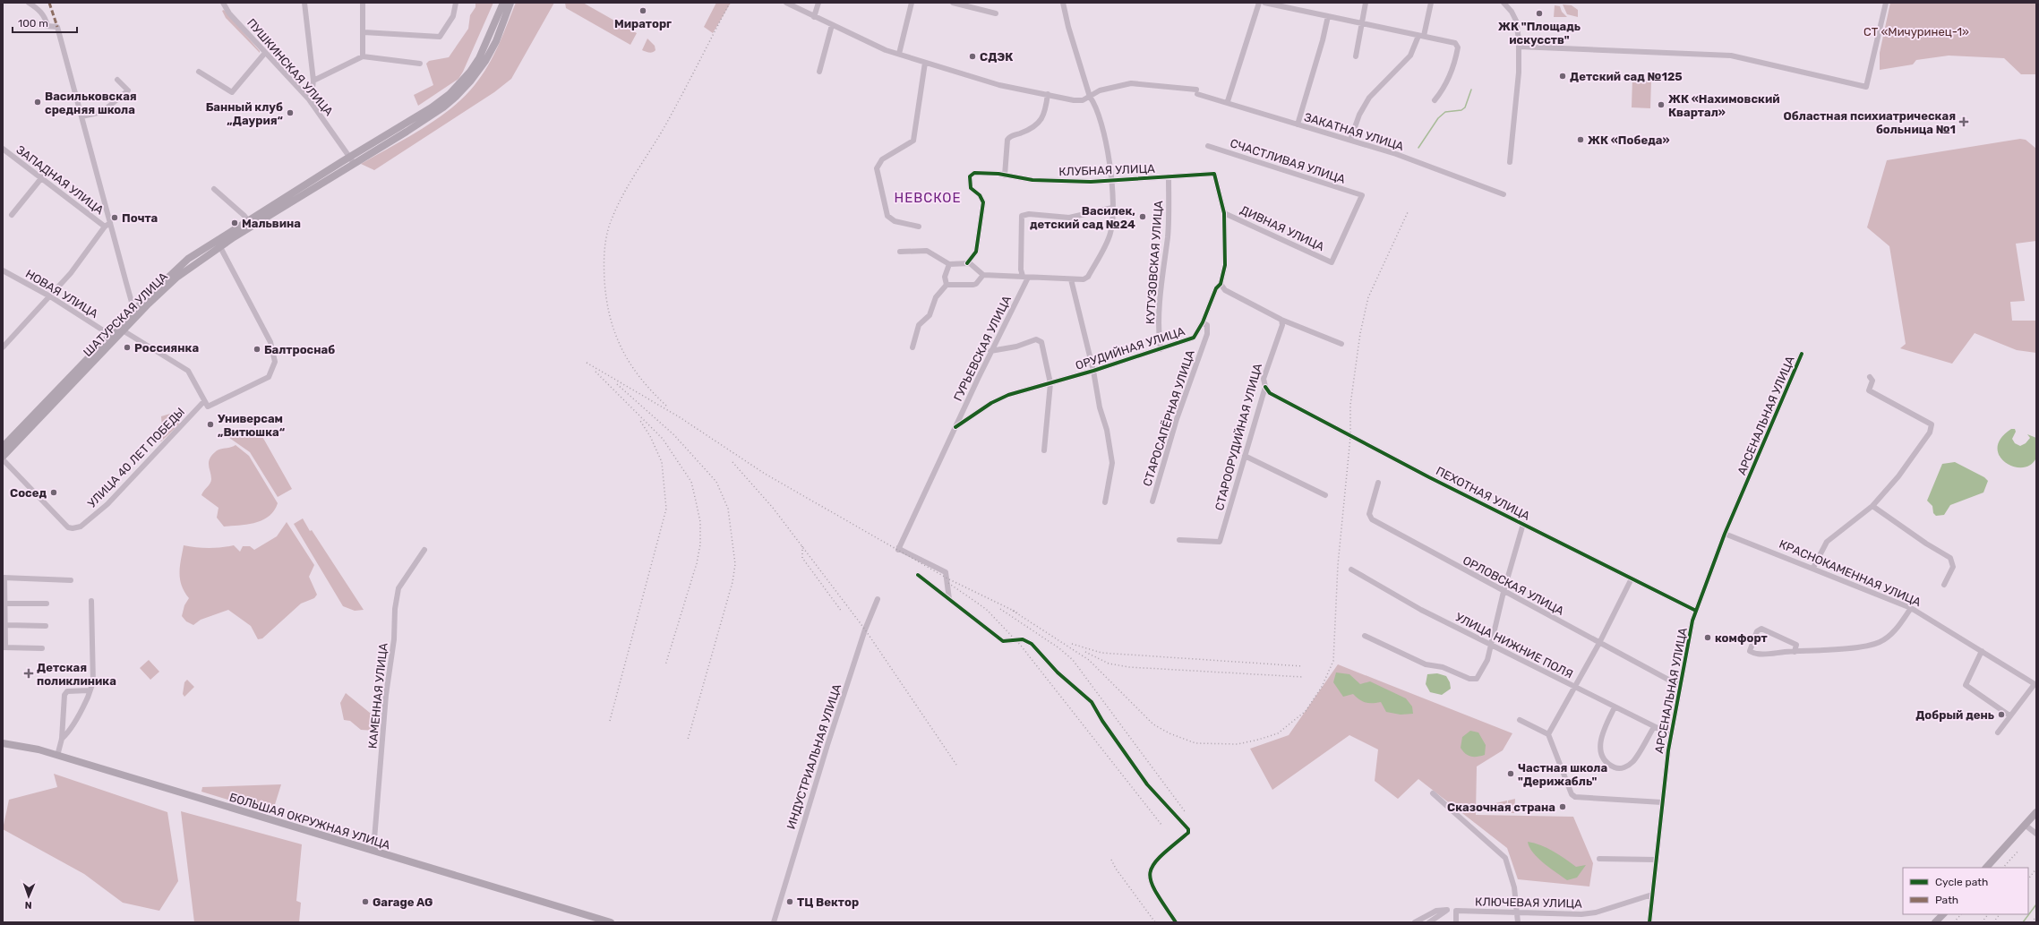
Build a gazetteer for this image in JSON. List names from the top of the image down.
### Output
{
  "streets": {
    "main road": ["ШАТУРСКАЯ УЛИЦА", "БОЛЬШАЯ ОКРУЖНАЯ УЛИЦА"],
    "street": [
      "ПУШКИНСКАЯ УЛИЦА",
      "ЗАКАТНАЯ УЛИЦА",
      "СЧАСТЛИВАЯ УЛИЦА",
      "КЛУБНАЯ УЛИЦА",
      "ЗАПАДНАЯ УЛИЦА",
      "ДИВНАЯ УЛИЦА",
      "КУТУЗОВСКАЯ УЛИЦА",
      "НОВАЯ УЛИЦА",
      "ГУРЬЕВСКАЯ УЛИЦА",
      "ОРУДИЙНАЯ УЛИЦА",
      "АРСЕНАЛЬНАЯ УЛИЦА",
      "СТАРОСАПЁРНАЯ УЛИЦА",
      "СТАРООРУДИЙНАЯ УЛИЦА",
      "УЛИЦА 40 ЛЕТ ПОБЕДЫ",
      "ПЕХОТНАЯ УЛИЦА",
      "КРАСНОКАМЕННАЯ УЛИЦА",
      "ОРЛОВСКАЯ УЛИЦА",
      "УЛИЦА НИЖНИЕ ПОЛЯ",
      "КАМЕННАЯ УЛИЦА",
      "ИНДУСТРИАЛЬНАЯ УЛИЦА",
      "КЛЮЧЕВАЯ УЛИЦА"
    ]
  },
  "crossings": [
    ["ПУШКИНСКАЯ УЛИЦА", "ШАТУРСКАЯ УЛИЦА"],
    ["СЧАСТЛИВАЯ УЛИЦА", "ДИВНАЯ УЛИЦА"],
    ["КЛУБНАЯ УЛИЦА", "КУТУЗОВСКАЯ УЛИЦА"],
    ["КЛУБНАЯ УЛИЦА", "ОРУДИЙНАЯ УЛИЦА"],
    ["ДИВНАЯ УЛИЦА", "ОРУДИЙНАЯ УЛИЦА"],
    ["КУТУЗОВСКАЯ УЛИЦА", "ОРУДИЙНАЯ УЛИЦА"],
    ["НОВАЯ УЛИЦА", "ШАТУРСКАЯ УЛИЦА"],
    ["ГУРЬЕВСКАЯ УЛИЦА", "ОРУДИЙНАЯ УЛИЦА"],
    ["ОРУДИЙНАЯ УЛИЦА", "СТАРОСАПЁРНАЯ УЛИЦА"],
    ["АРСЕНАЛЬНАЯ УЛИЦА", "ПЕХОТНАЯ УЛИЦА"],
    ["АРСЕНАЛЬНАЯ УЛИЦА", "КРАСНОКАМЕННАЯ УЛИЦА"],
    ["АРСЕНАЛЬНАЯ УЛИЦА", "ОРЛОВСКАЯ УЛИЦА"],
    ["АРСЕНАЛЬНАЯ УЛИЦА", "УЛИЦА НИЖНИЕ ПОЛЯ"],
    ["АРСЕНАЛЬНАЯ УЛИЦА", "КЛЮЧЕВАЯ УЛИЦА"],
    ["СТАРООРУДИЙНАЯ УЛИЦА", "ПЕХОТНАЯ УЛИЦА"],
    ["КАМЕННАЯ УЛИЦА", "БОЛЬШАЯ ОКРУЖНАЯ УЛИЦА"]
  ],
  "districts": ["НЕВСКОЕ"],
  "parks": ["СТ «Мичуринец-1»"],
  "places": {
    "other": [
      "Мираторг",
      "ЖК \"Площадь искусств\"",
      "СДЭК",
      "Детский сад №125",
      "Васильковская средняя школа",
      "ЖК «Нахимовский Квартал»",
      "Банный клуб „Даурия“",
      "ЖК «Победа»",
      "Василек, детский сад №24",
      "Почта",
      "Мальвина",
      "Россиянка",
      "Балтроснаб",
      "Универсам „Витюшка“",
      "Сосед",
      "комфорт",
      "Добрый день",
      "Частная школа \"Дерижабль\"",
      "Сказочная страна",
      "Garage AG",
      "ТЦ Вектор"
    ],
    "health": ["Областная психиатрическая больница №1", "Детская поликлиника"]
  },
  "legend": ["Cycle path", "Path"],
  "scale_bar": "100 m",
  "north": "bottom"
}
